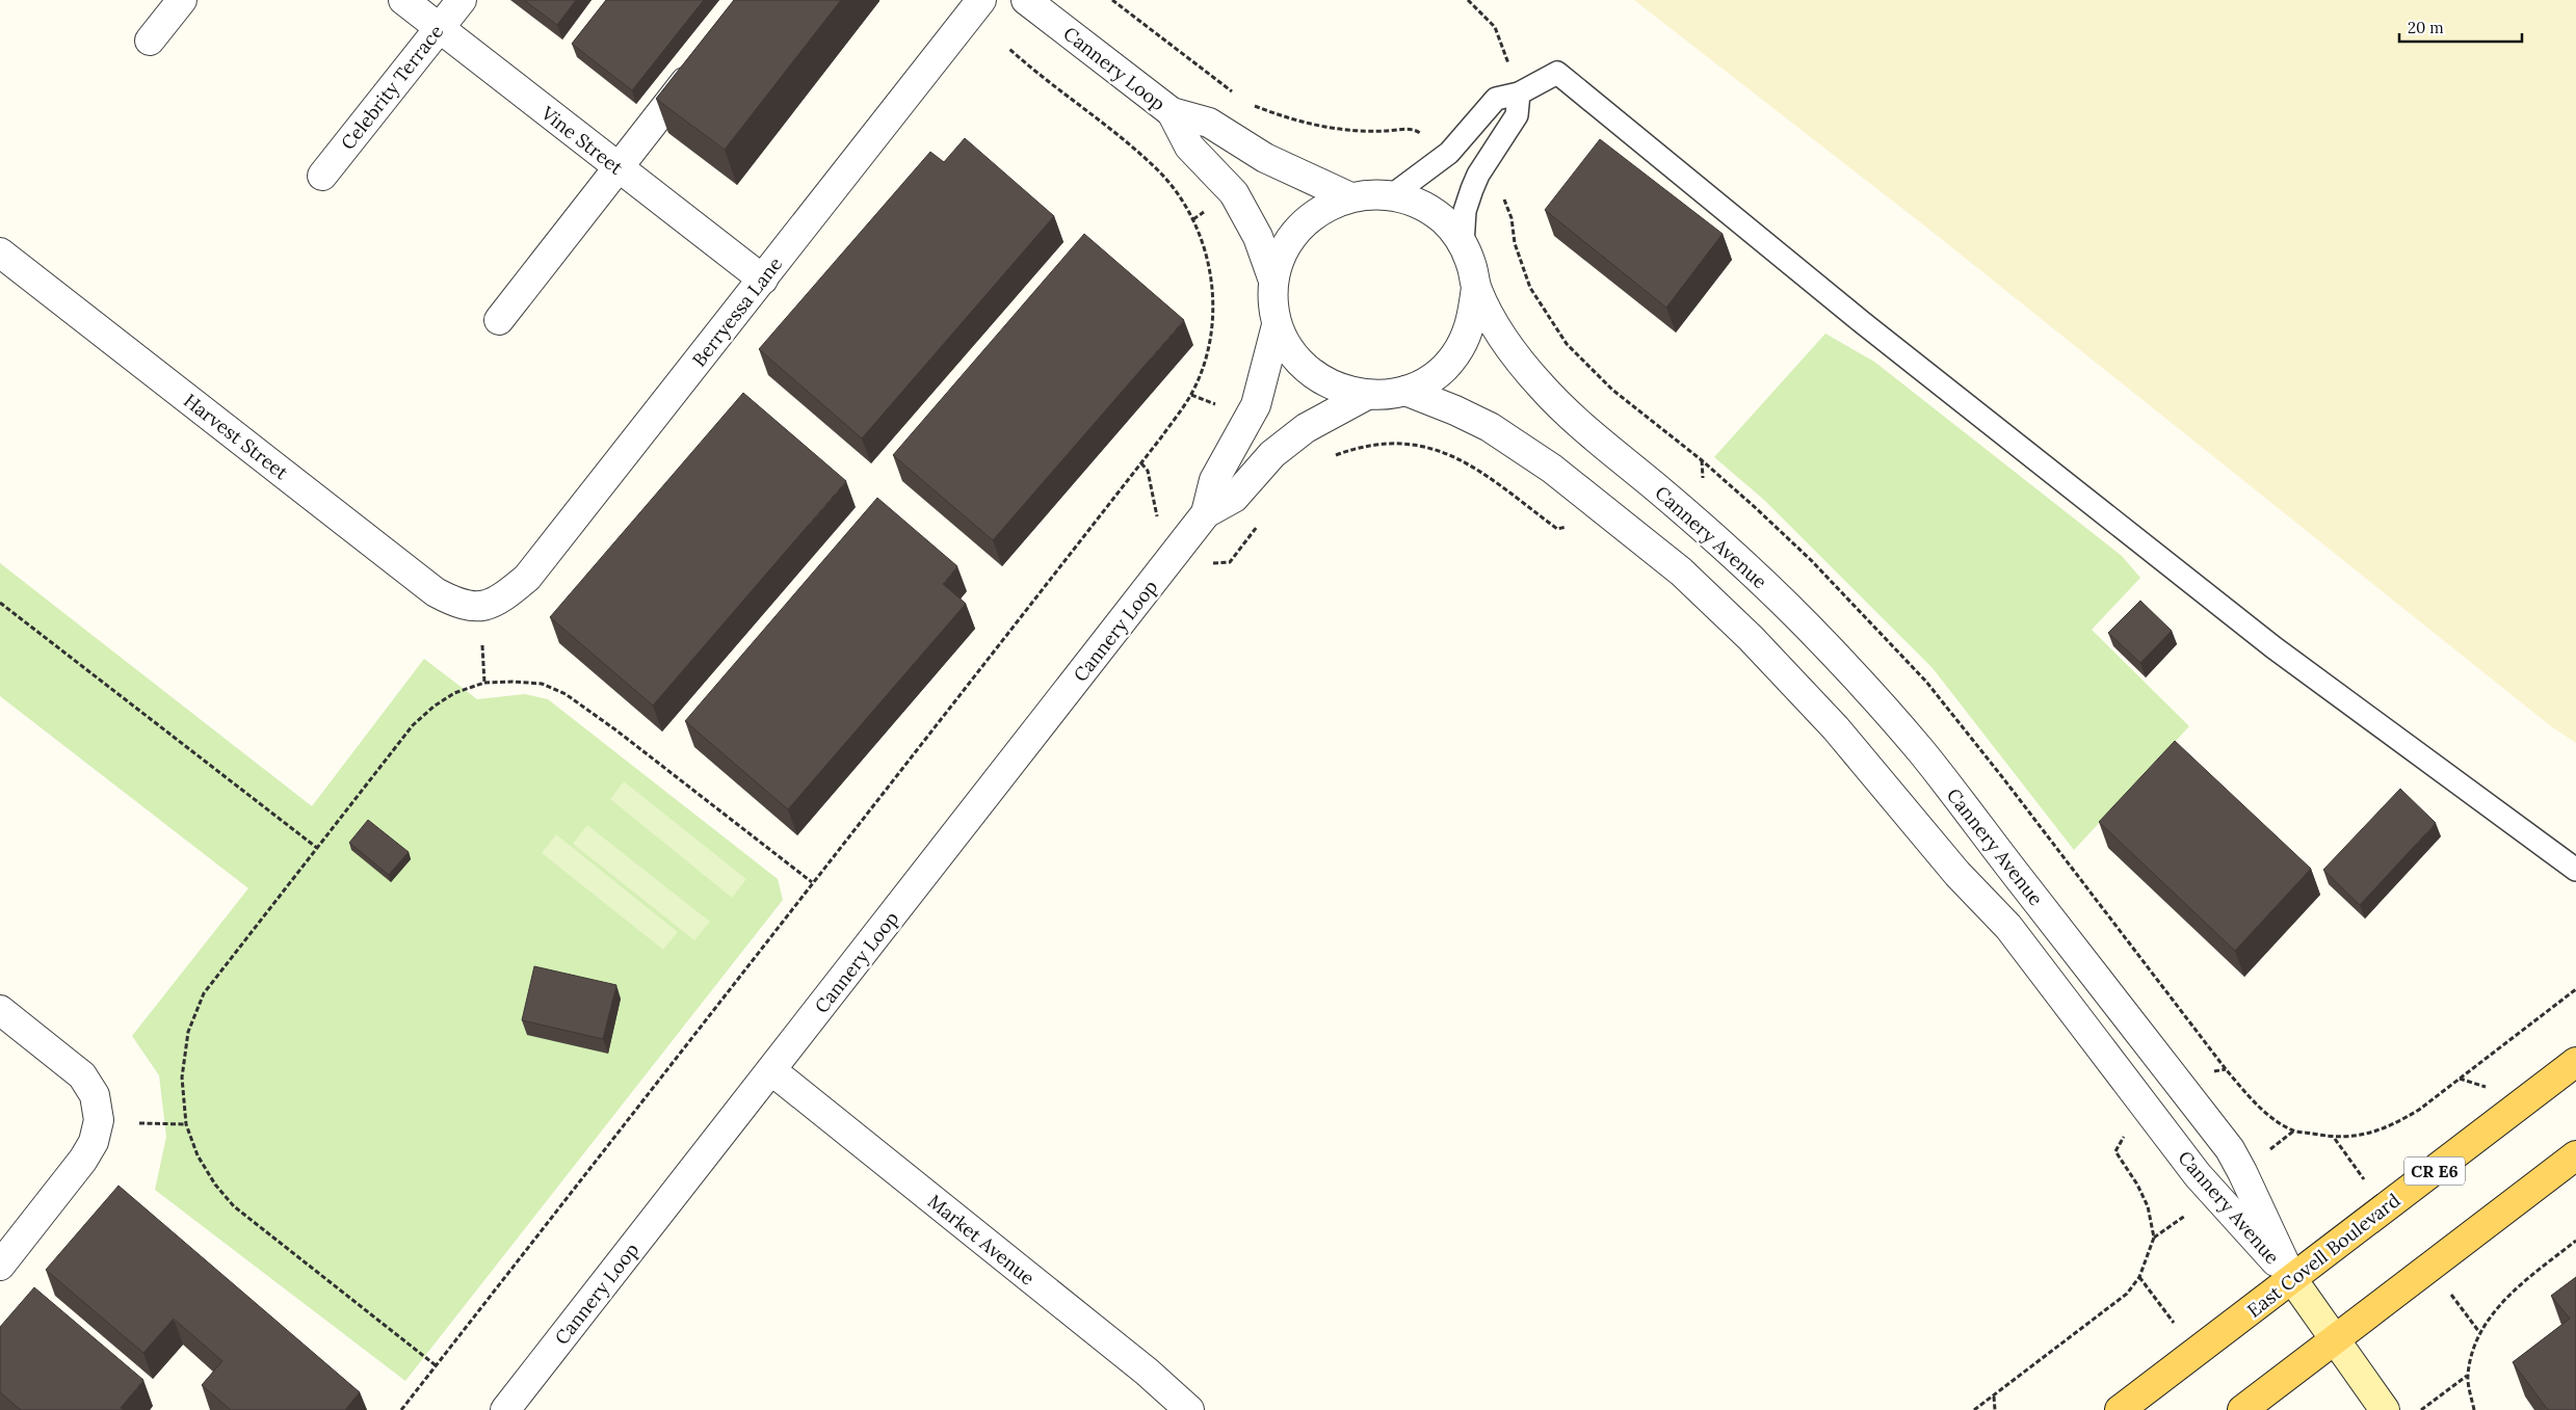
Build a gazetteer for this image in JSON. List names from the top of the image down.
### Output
{
  "streets": {
    "main road": ["CR E6", "East Covell Boulevard"],
    "street": [
      "Cannery Loop",
      "Celebrity Terrace",
      "Vine Street",
      "Berryessa Lane",
      "Harvest Street",
      "Cannery Avenue",
      "Market Avenue"
    ]
  },
  "crossings": [
    ["Cannery Loop", "Market Avenue"],
    ["Celebrity Terrace", "Vine Street"],
    ["Vine Street", "Berryessa Lane"],
    ["Berryessa Lane", "Harvest Street"],
    ["Cannery Avenue", "East Covell Boulevard"]
  ],
  "scale_bar": "20 m"
}
